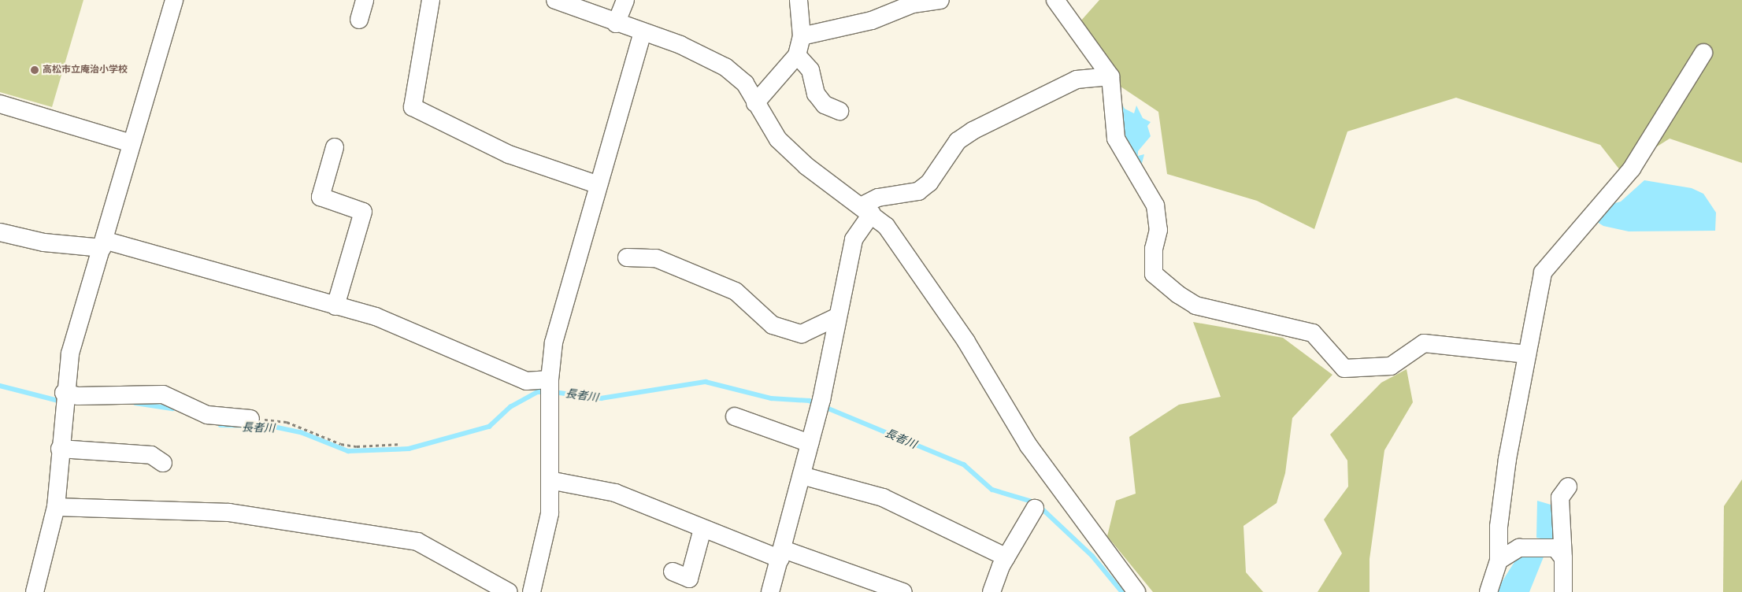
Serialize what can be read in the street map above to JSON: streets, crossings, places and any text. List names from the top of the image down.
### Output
{
  "water": ["長者川"],
  "places": ["高松市立庵治小学校"]
}
